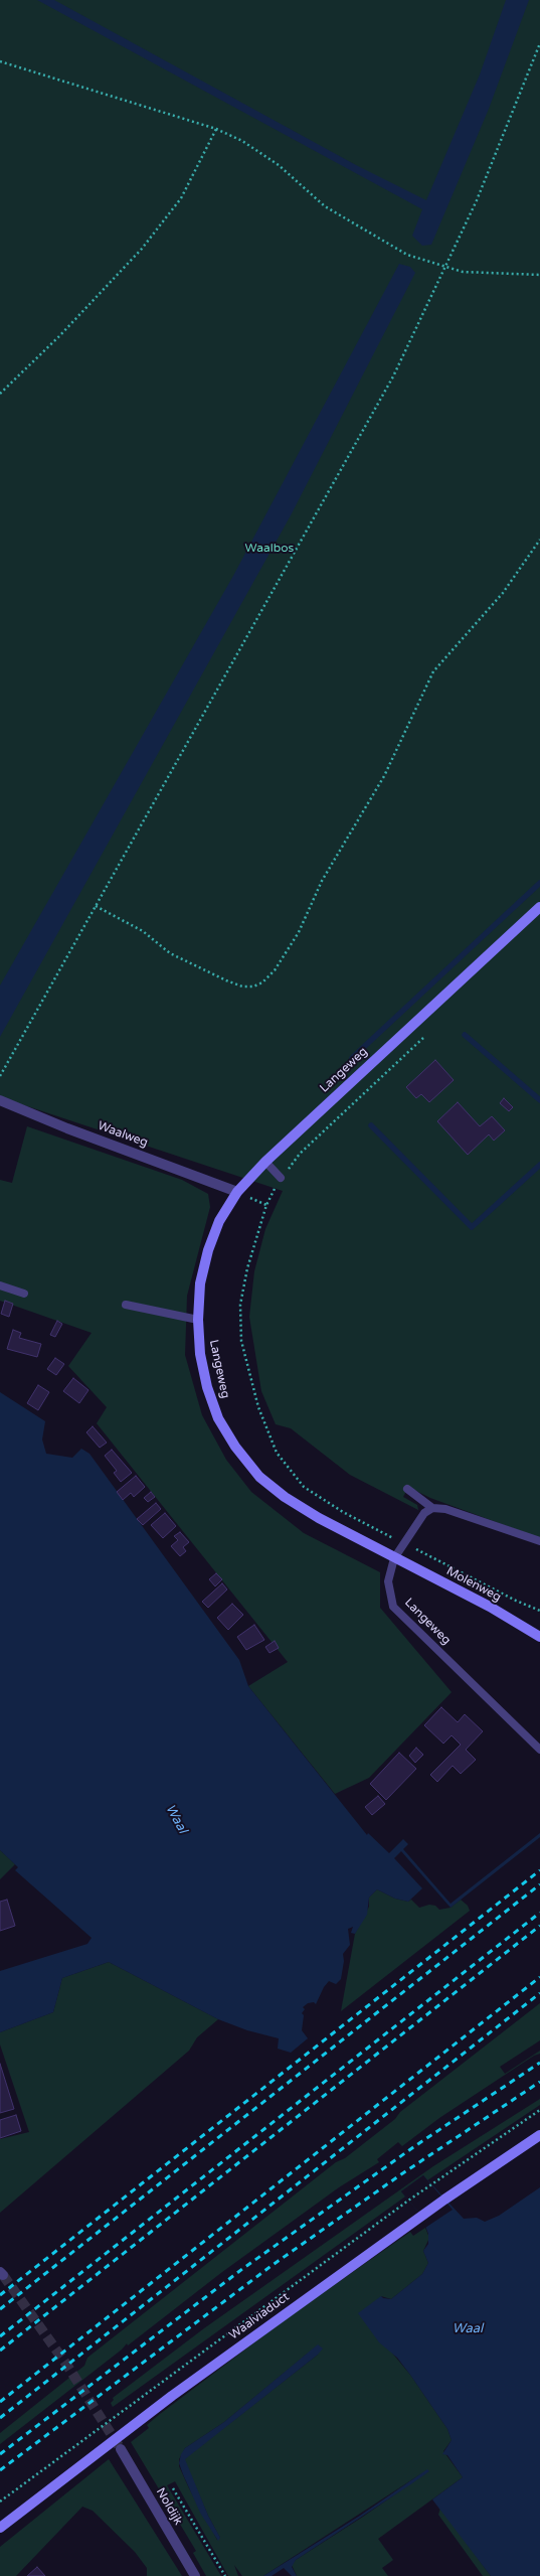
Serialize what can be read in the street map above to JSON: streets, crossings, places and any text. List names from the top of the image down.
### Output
{
  "streets": {
    "main road": ["Langeweg", "Molenweg", "Waalviaduct"],
    "street": ["Waalweg", "Noldijk"]
  },
  "crossings": [
    ["Langeweg", "Waalweg"],
    ["Langeweg", "Molenweg"]
  ],
  "water": ["Waal"],
  "parks": ["Waalbos"]
}
